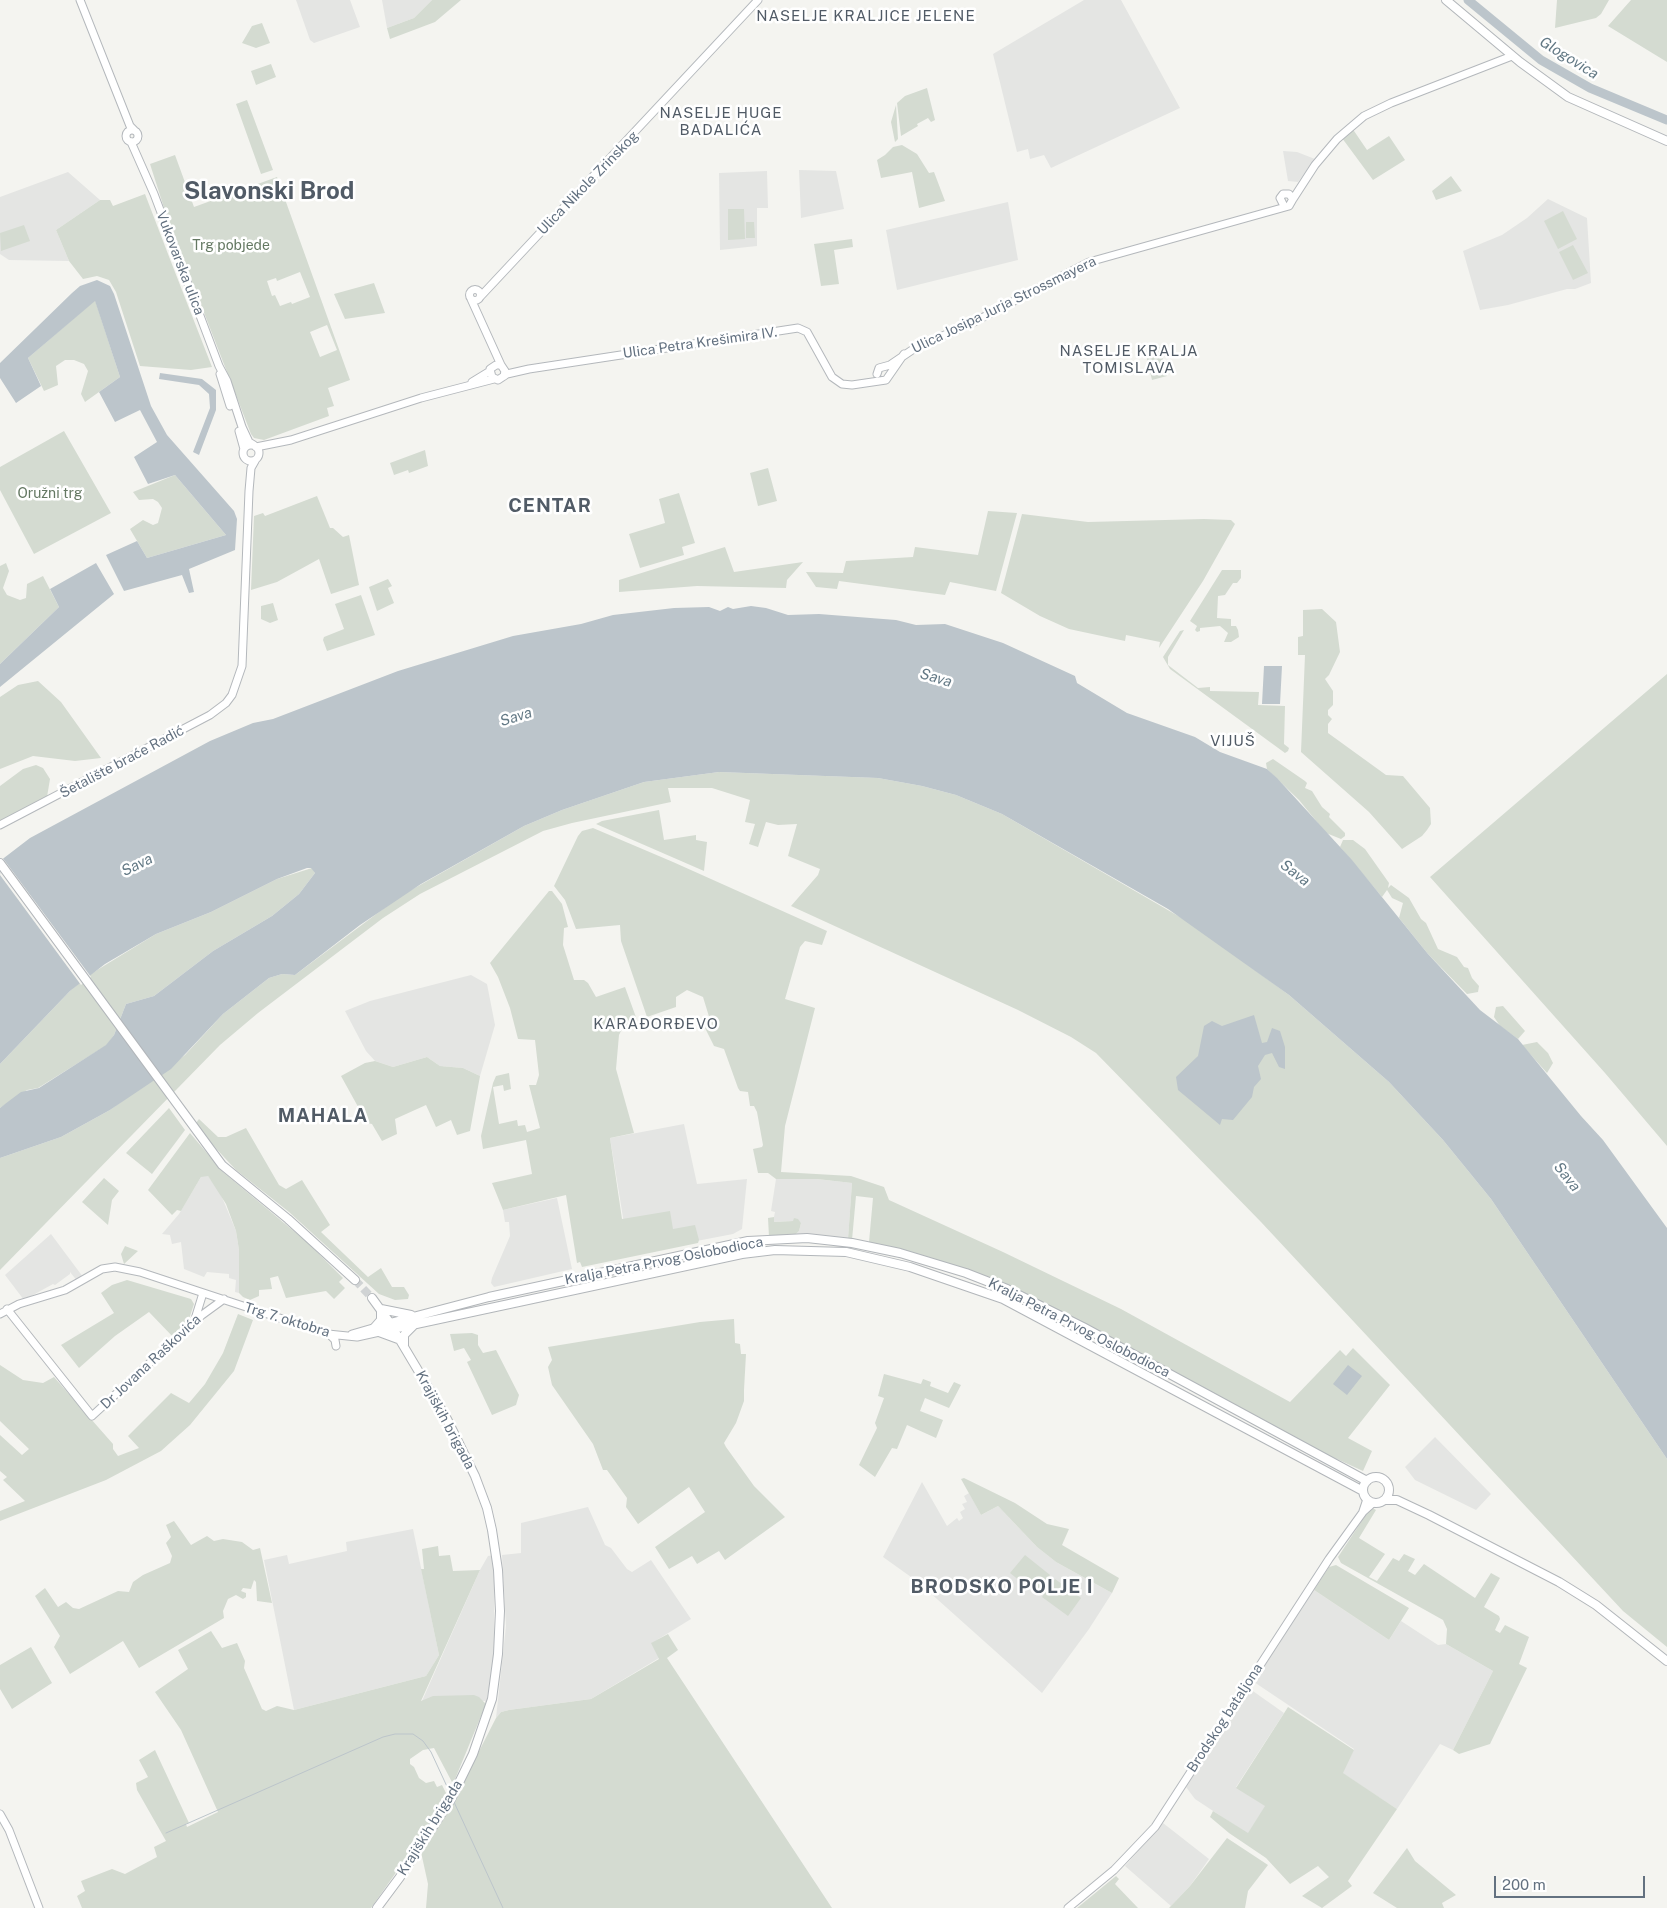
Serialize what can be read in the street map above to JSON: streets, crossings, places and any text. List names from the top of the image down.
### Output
{
  "streets": {
    "main road": [
      "Ulica Nikole Zrinskog",
      "Vukovarska ulica",
      "Ulica Josipa Jurja Strossmayera",
      "Ulica Petra Krešimira IV.",
      "Šetalište braće Radić",
      "Kralja Petra Prvog Oslobodioca",
      "Trg 7. oktobra",
      "Dr Jovana Raškovića",
      "Krajiških brigada",
      "Brodskog bataljona"
    ]
  },
  "crossings": [
    ["Ulica Josipa Jurja Strossmayera", "Ulica Petra Krešimira IV."],
    ["Kralja Petra Prvog Oslobodioca", "Trg 7. oktobra"],
    ["Kralja Petra Prvog Oslobodioca", "Krajiških brigada"],
    ["Kralja Petra Prvog Oslobodioca", "Brodskog bataljona"],
    ["Trg 7. oktobra", "Dr Jovana Raškovića"],
    ["Trg 7. oktobra", "Krajiških brigada"]
  ],
  "districts": [
    "NASELJE KRALJICE JELENE",
    "NASELJE HUGE BADALIĆA",
    "Slavonski Brod",
    "NASELJE KRALJA TOMISLAVA",
    "CENTAR",
    "VIJUŠ",
    "KARAĐORĐEVO",
    "MAHALA",
    "BRODSKO POLJE I"
  ],
  "water": ["Glogovica", "Sava"],
  "parks": ["Trg pobjede", "Oružni trg"],
  "scale_bar": "200 m"
}
